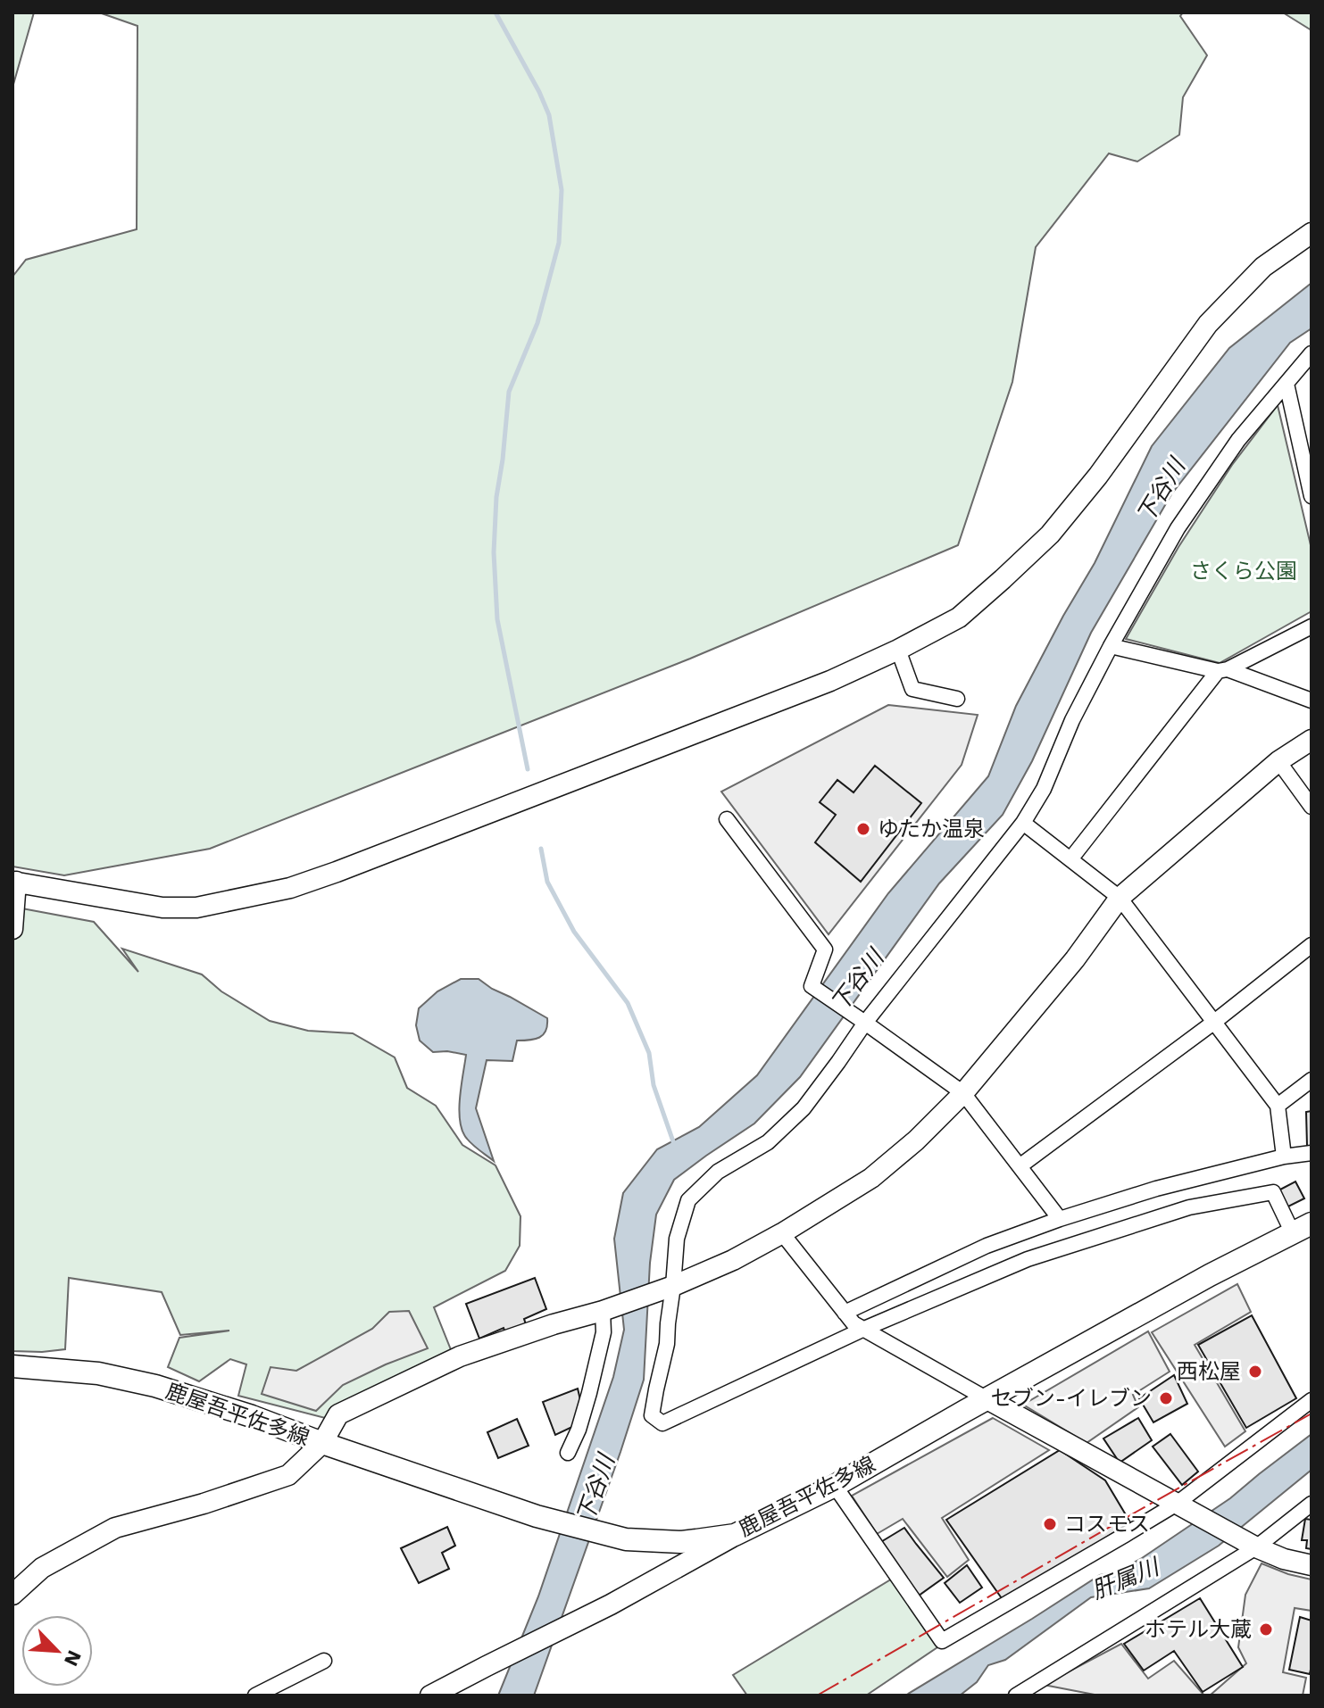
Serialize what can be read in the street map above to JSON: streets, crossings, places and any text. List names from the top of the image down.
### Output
{
  "streets": {
    "main road": ["鹿屋吾平佐多線"]
  },
  "water": ["下谷川", "肝属川"],
  "parks": ["さくら公園"],
  "places": [
    "ゆたか温泉",
    "西松屋",
    "セブン-イレブン",
    "コスモス",
    "ホテル大蔵"
  ],
  "north": "bottom right"
}
